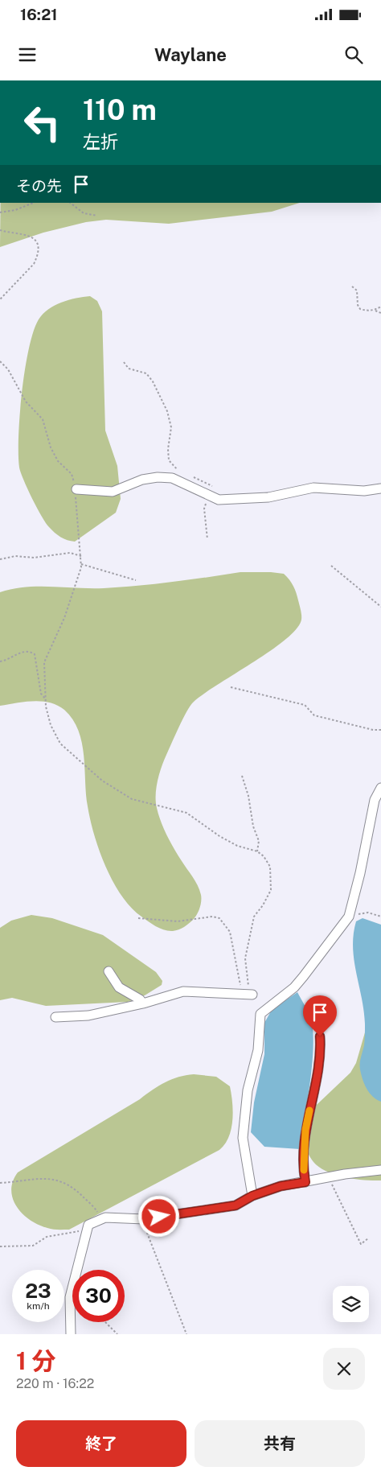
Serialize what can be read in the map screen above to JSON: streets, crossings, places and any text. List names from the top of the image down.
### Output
{
  "page": {
    "status": "16:21",
    "header": "Waylane",
    "turn": ["110 m", "左折"],
    "then": "その先",
    "speed": "23 km/h",
    "limit": "30",
    "heading": ["1 分", "220 m · 16:22"],
    "buttons": ["終了", "共有"]
  }
}
